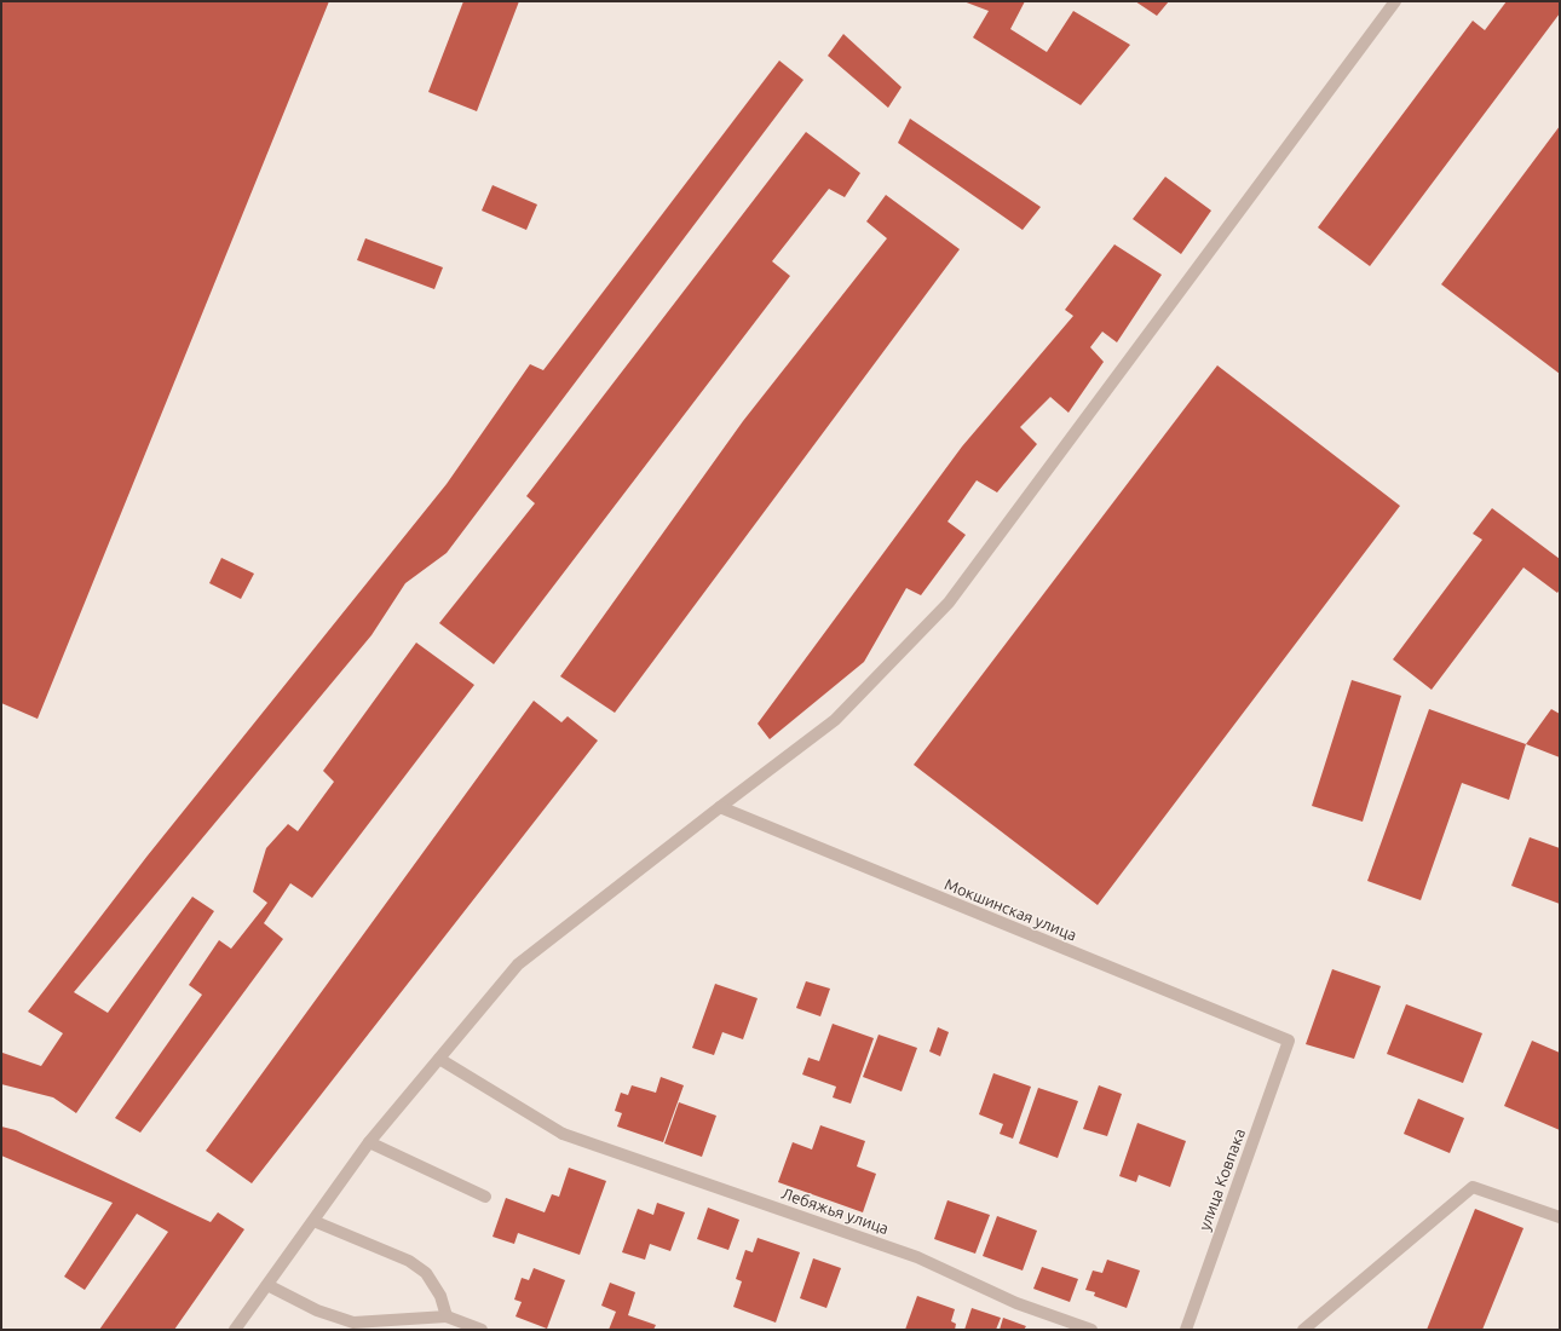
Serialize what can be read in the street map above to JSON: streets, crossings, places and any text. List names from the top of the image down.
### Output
{
  "streets": {
    "street": ["Мокшинская улица", "улица Ковпака", "Лебяжья улица"]
  },
  "crossings": [
    ["Мокшинская улица", "улица Ковпака"]
  ]
}
